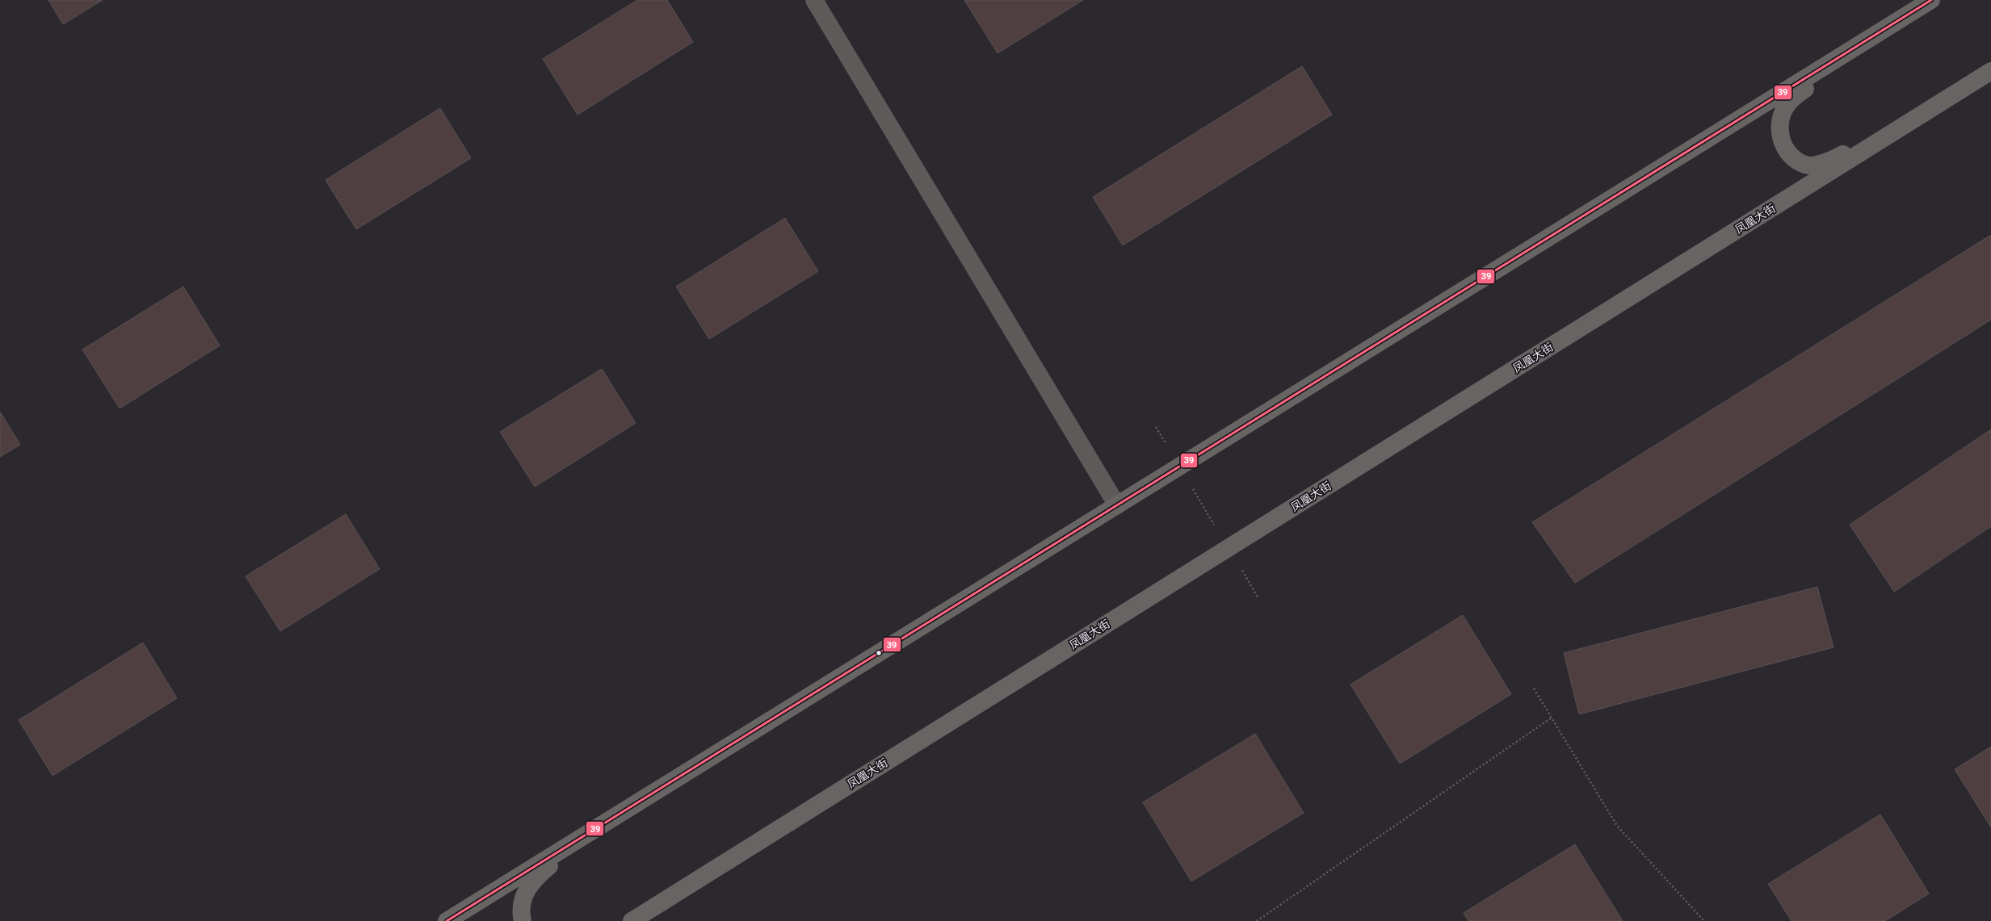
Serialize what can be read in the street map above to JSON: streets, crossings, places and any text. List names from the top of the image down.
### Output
{
  "streets": {
    "main road": ["凤凰大街"]
  },
  "lines": ["transit line 39"]
}
